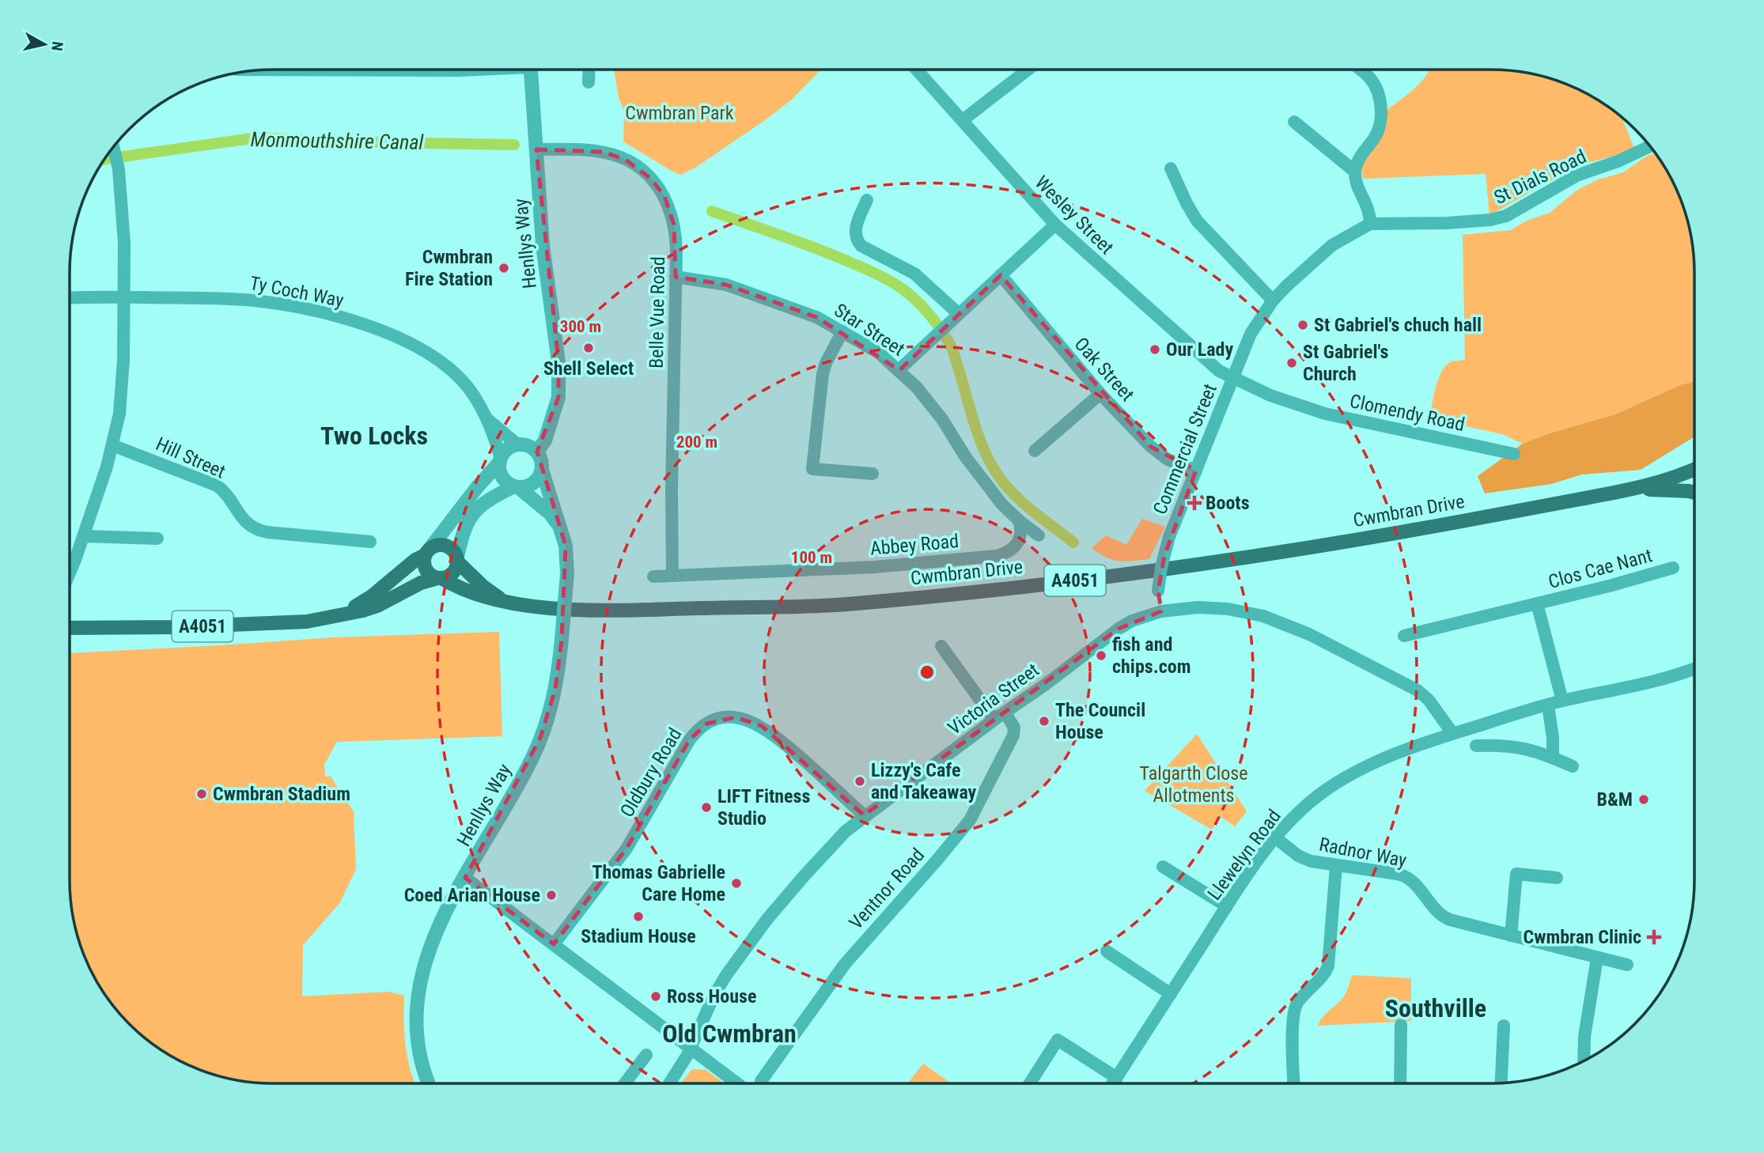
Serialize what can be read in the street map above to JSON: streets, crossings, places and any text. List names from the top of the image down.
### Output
{
  "streets": {
    "main road": ["Cwmbran Drive", "A4051"],
    "street": [
      "St Dials Road",
      "Wesley Street",
      "Henllys Way",
      "Ty Coch Way",
      "Belle Vue Road",
      "Star Street",
      "Oak Street",
      "Clomendy Road",
      "Commercial Street",
      "Hill Street",
      "Abbey Road",
      "Clos Cae Nant",
      "Victoria Street",
      "Oldbury Road",
      "Radnor Way",
      "Llewelyn Road",
      "Ventnor Road"
    ]
  },
  "crossings": [
    ["St Dials Road", "Commercial Street"],
    ["Wesley Street", "Clomendy Road"],
    ["Wesley Street", "Commercial Street"],
    ["Henllys Way", "Ty Coch Way"],
    ["Henllys Way", "Belle Vue Road"],
    ["Belle Vue Road", "Star Street"],
    ["Belle Vue Road", "Abbey Road"],
    ["Star Street", "Abbey Road"],
    ["Oak Street", "Commercial Street"],
    ["Clomendy Road", "Commercial Street"],
    ["Commercial Street", "Victoria Street"],
    ["Cwmbran Drive", "A4051"],
    ["Clos Cae Nant", "Llewelyn Road"],
    ["Victoria Street", "Oldbury Road"],
    ["Victoria Street", "Llewelyn Road"],
    ["Victoria Street", "Ventnor Road"],
    ["Radnor Way", "Llewelyn Road"]
  ],
  "districts": ["Two Locks", "Southville", "Old Cwmbran"],
  "water": ["Monmouthshire Canal"],
  "parks": ["Cwmbran Park", "Talgarth Close Allotments"],
  "places": {
    "other": [
      "Cwmbran Fire Station",
      "St Gabriel's chuch hall",
      "Shell Select",
      "Our Lady",
      "St Gabriel's Church",
      "fish and chips.com",
      "The Council House",
      "Lizzy's Cafe and Takeaway",
      "Cwmbran Stadium",
      "B&M",
      "LIFT Fitness Studio",
      "Thomas Gabrielle Care Home",
      "Coed Arian House",
      "Stadium House",
      "Ross House"
    ],
    "health": ["Boots", "Cwmbran Clinic"]
  },
  "north": "right",
  "rings": ["300 m", "200 m", "100 m"]
}
